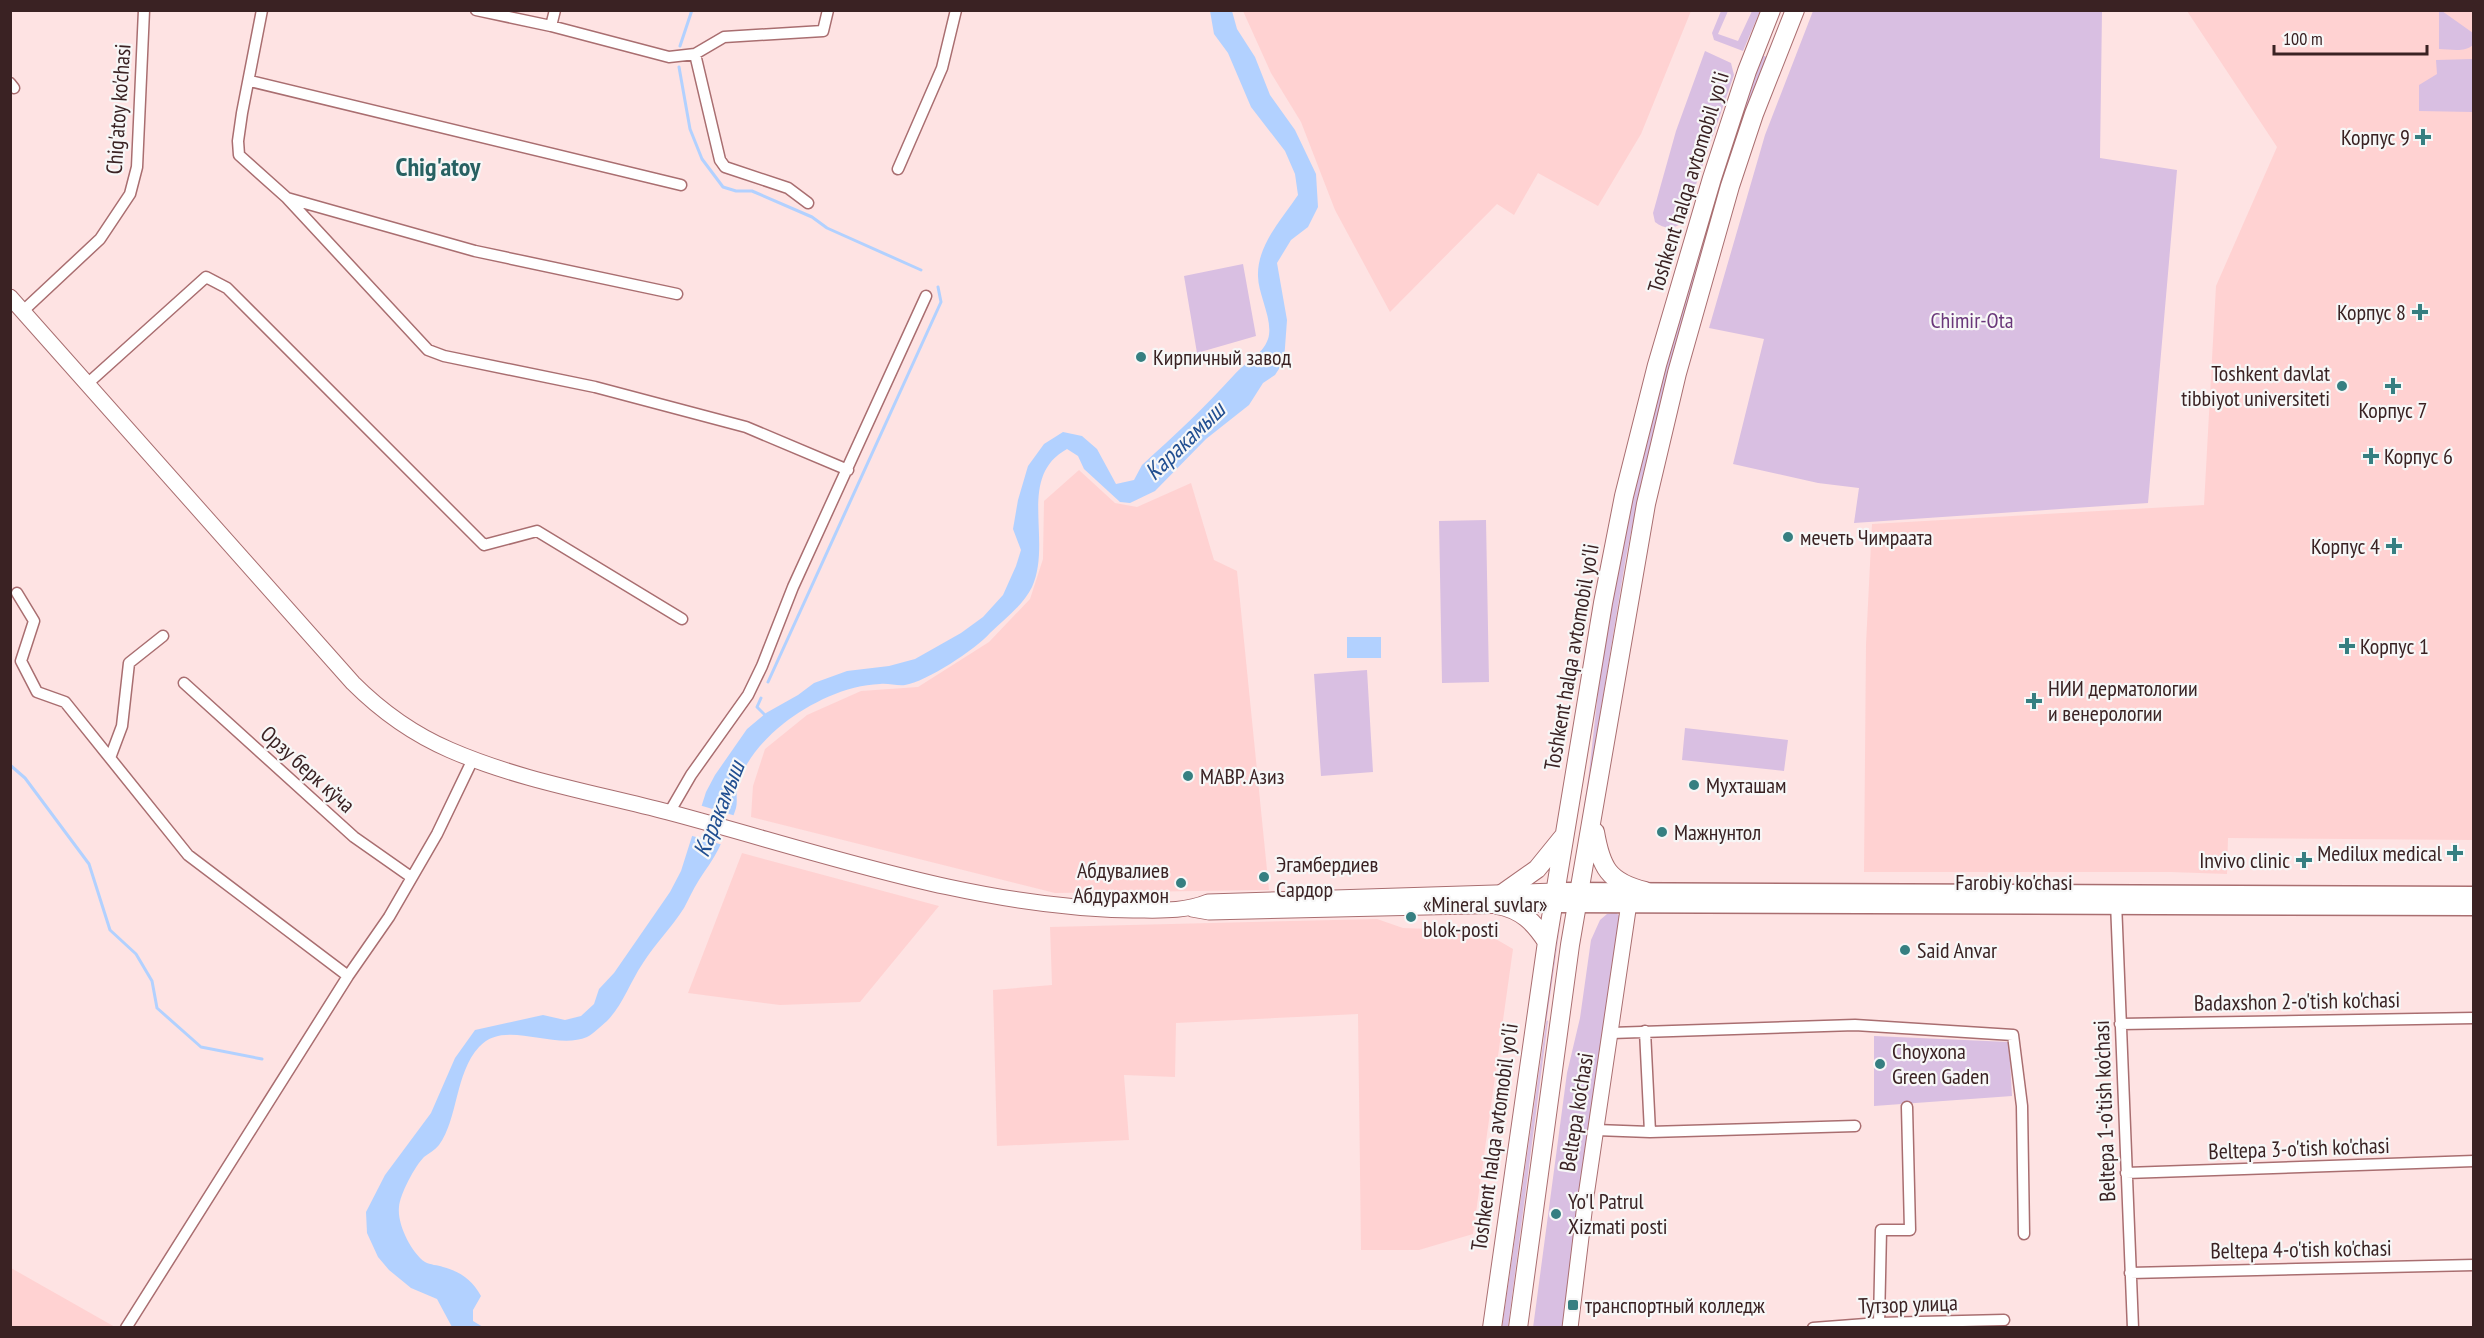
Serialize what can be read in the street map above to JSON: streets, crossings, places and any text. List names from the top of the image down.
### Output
{
  "streets": {
    "highway": ["Toshkent halqa avtomobil yo'li"],
    "main road": ["Farobiy ko'chasi", "Beltepa ko'chasi"],
    "street": [
      "Chig'atoy ko'chasi",
      "Орзу берк кўча",
      "Badaxshon 2-o'tish ko'chasi",
      "Beltepa 1-o'tish ko'chasi",
      "Beltepa 3-o'tish ko'chasi",
      "Beltepa 4-o'tish ko'chasi",
      "Тутзор улица"
    ]
  },
  "crossings": [
    ["Toshkent halqa avtomobil yo'li", "Farobiy ko'chasi"],
    ["Farobiy ko'chasi", "Beltepa 1-o'tish ko'chasi"],
    ["Farobiy ko'chasi", "Beltepa ko'chasi"],
    ["Badaxshon 2-o'tish ko'chasi", "Beltepa 1-o'tish ko'chasi"],
    ["Beltepa 1-o'tish ko'chasi", "Beltepa 3-o'tish ko'chasi"],
    ["Beltepa 1-o'tish ko'chasi", "Beltepa 4-o'tish ko'chasi"]
  ],
  "districts": ["Chig'atoy"],
  "water": ["Каракамыш"],
  "parks": ["Chimir-Ota"],
  "places": {
    "health": [
      "Корпус 9",
      "Корпус 8",
      "Корпус 7",
      "Корпус 6",
      "Корпус 4",
      "Корпус 1",
      "НИИ дерматологии и венерологии",
      "Medilux medical",
      "Invivo clinic"
    ],
    "other": [
      "Кирпичный завод",
      "Toshkent davlat tibbiyot universiteti",
      "мечеть Чимраата",
      "МАВР. Азиз",
      "Мухташам",
      "Мажнунтол",
      "Эгамбердиев Сардор",
      "Абдувалиев Абдурахмон",
      "«Mineral suvlar» blok-posti",
      "Said Anvar",
      "Choyxona Green Gaden",
      "Yo'l Patrul Xizmati posti"
    ],
    "transit": ["транспортный колледж"]
  },
  "scale_bar": "100 m"
}
